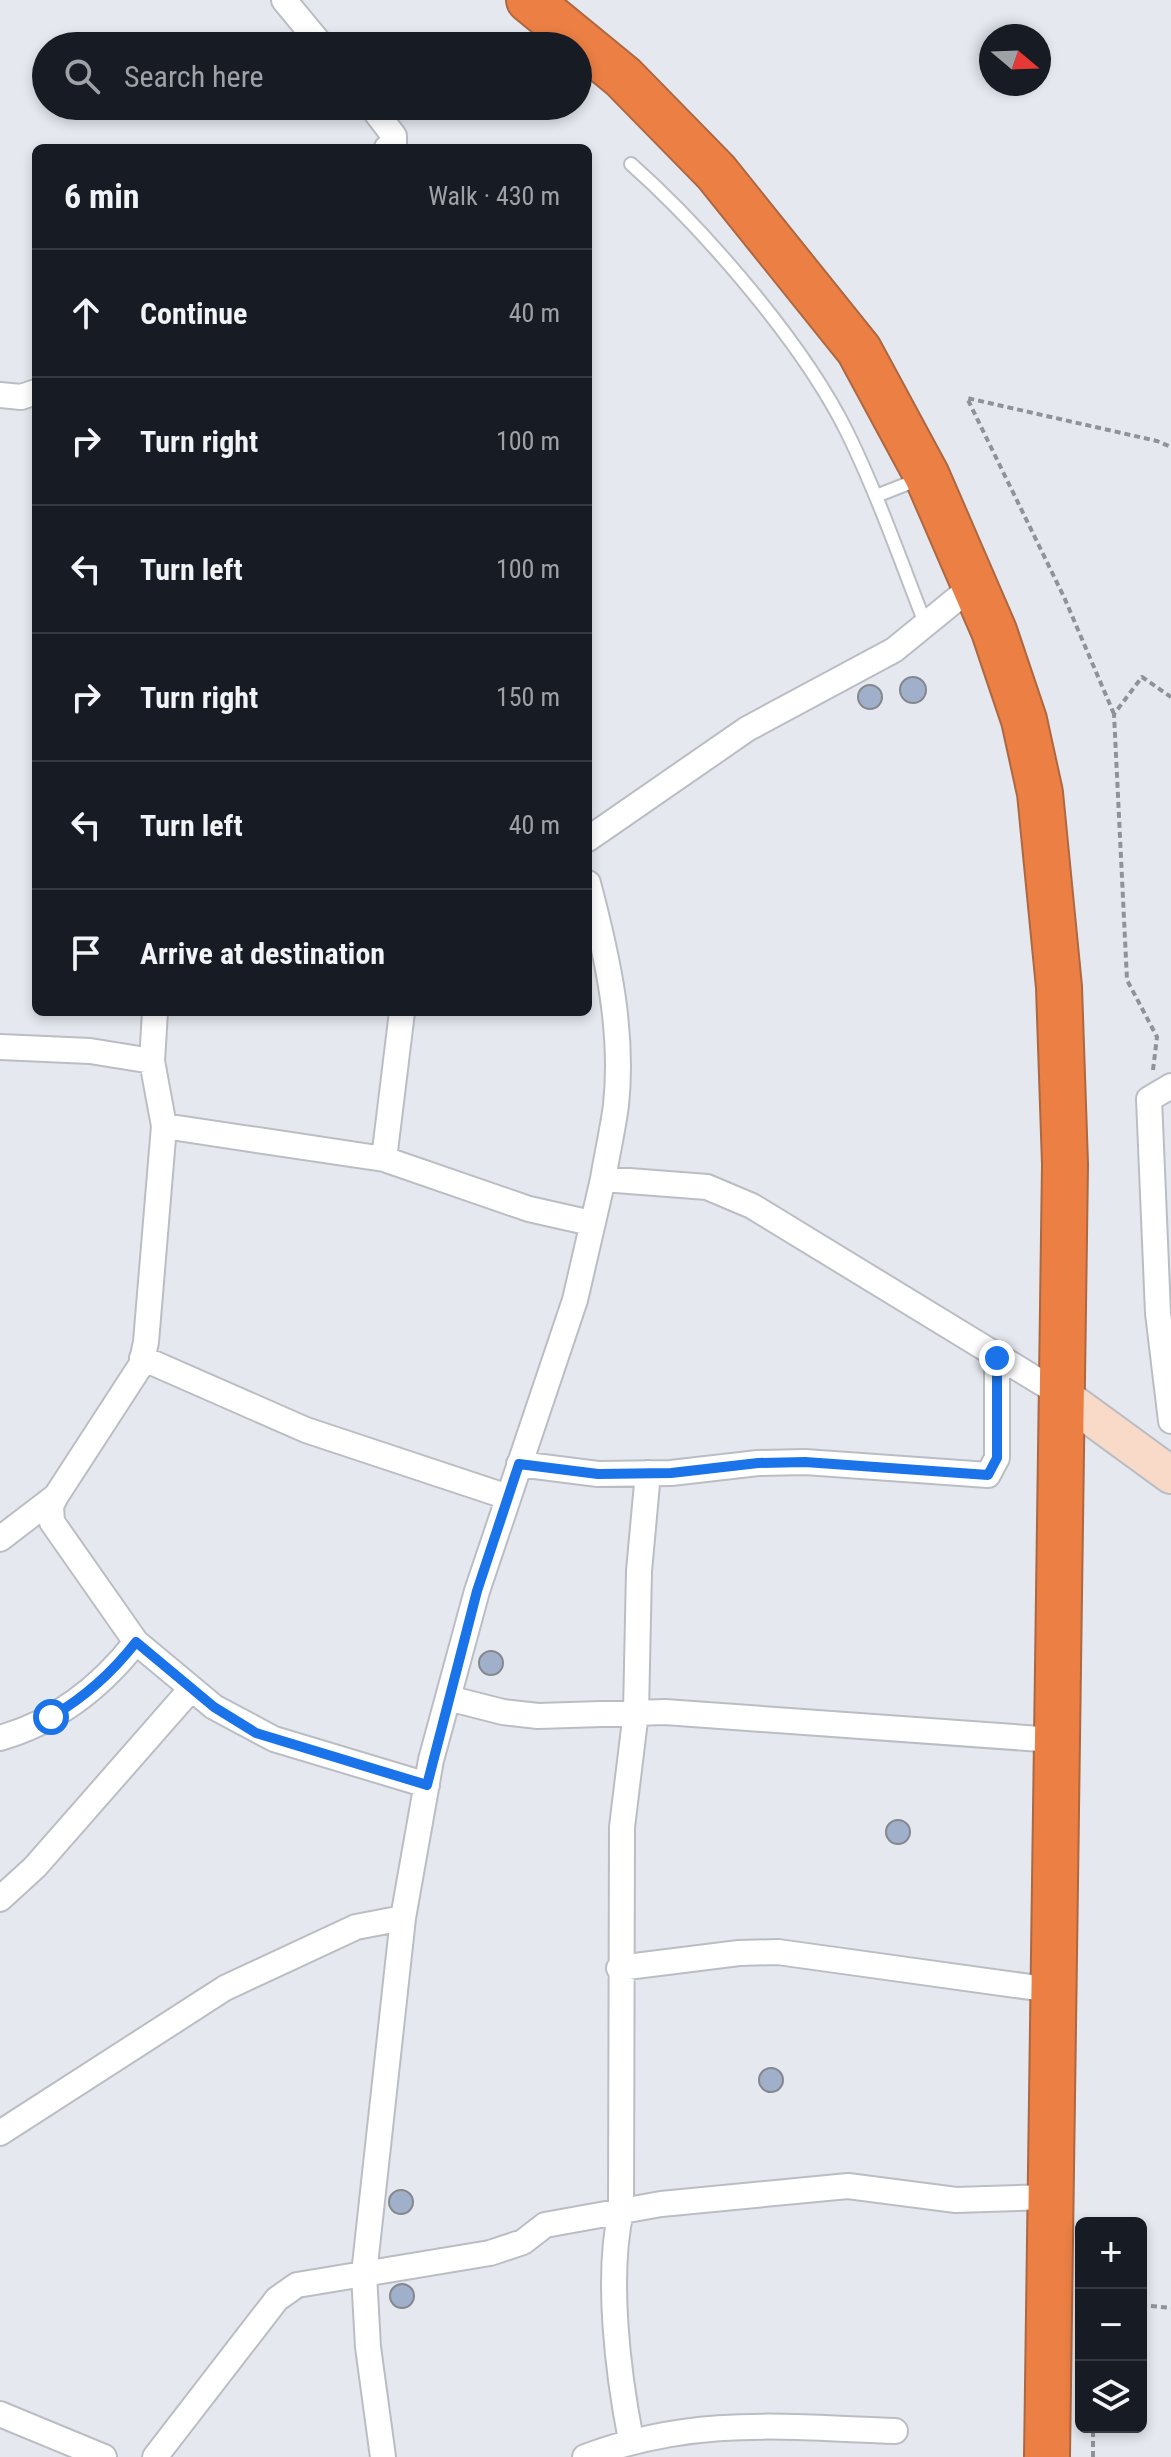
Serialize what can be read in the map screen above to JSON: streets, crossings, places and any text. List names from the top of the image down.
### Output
{
  "north": "right",
  "page": {
    "search": "Search here",
    "heading": ["6 min", "Walk · 430 m"],
    "list": [
      ["Continue", "40 m"],
      ["Turn right", "100 m"],
      ["Turn left", "100 m"],
      ["Turn right", "150 m"],
      ["Turn left", "40 m"],
      "Arrive at destination"
    ],
    "map_buttons": ["+", "−"]
  }
}
